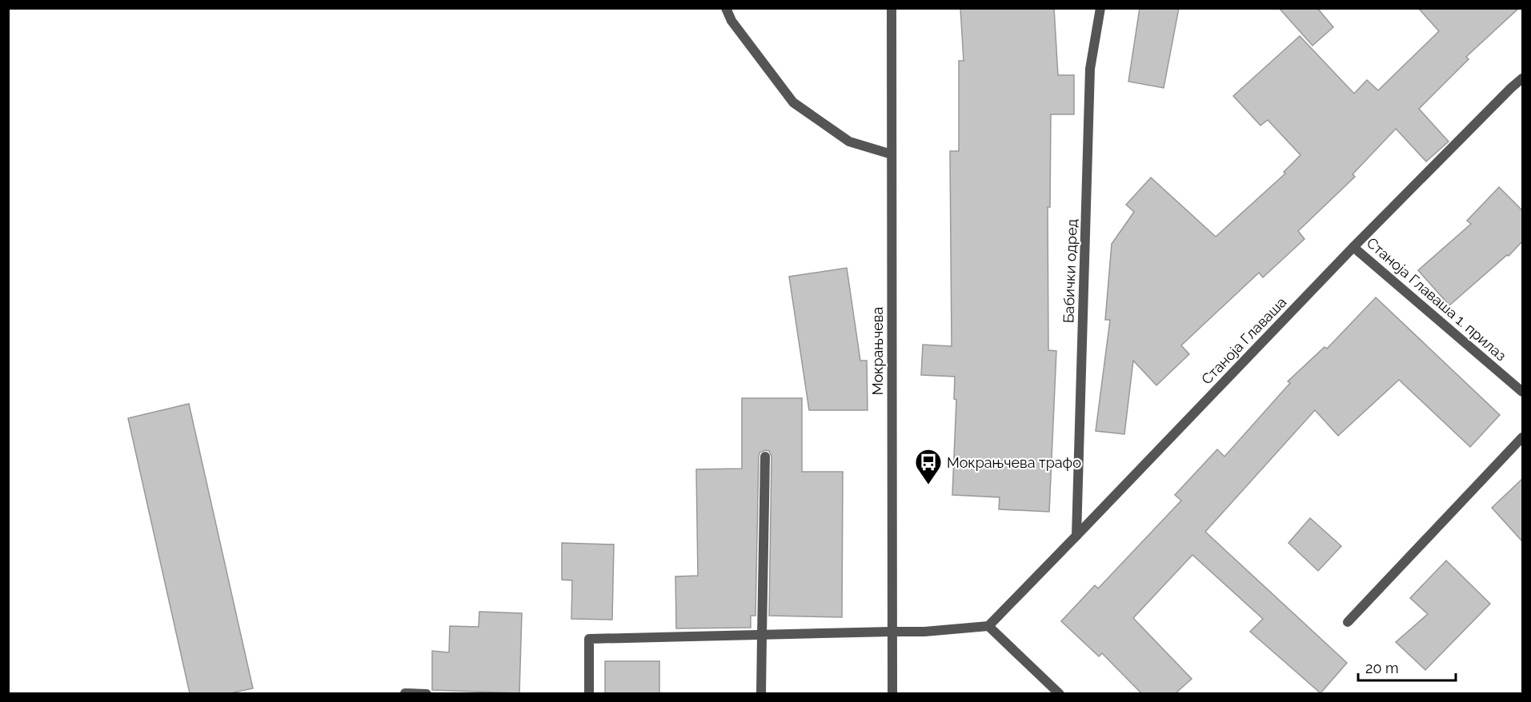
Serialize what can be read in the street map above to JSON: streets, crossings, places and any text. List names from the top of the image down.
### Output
{
  "streets": {
    "street": [
      "Бабички одред",
      "Станоја Главаша 1. прилаз",
      "Станоја Главаша",
      "Мокрањчева"
    ]
  },
  "crossings": [
    ["Бабички одред", "Станоја Главаша"],
    ["Станоја Главаша 1. прилаз", "Станоја Главаша"]
  ],
  "places": {
    "bus stop": ["Мокрањчева трафо"]
  },
  "scale_bar": "20 m"
}
